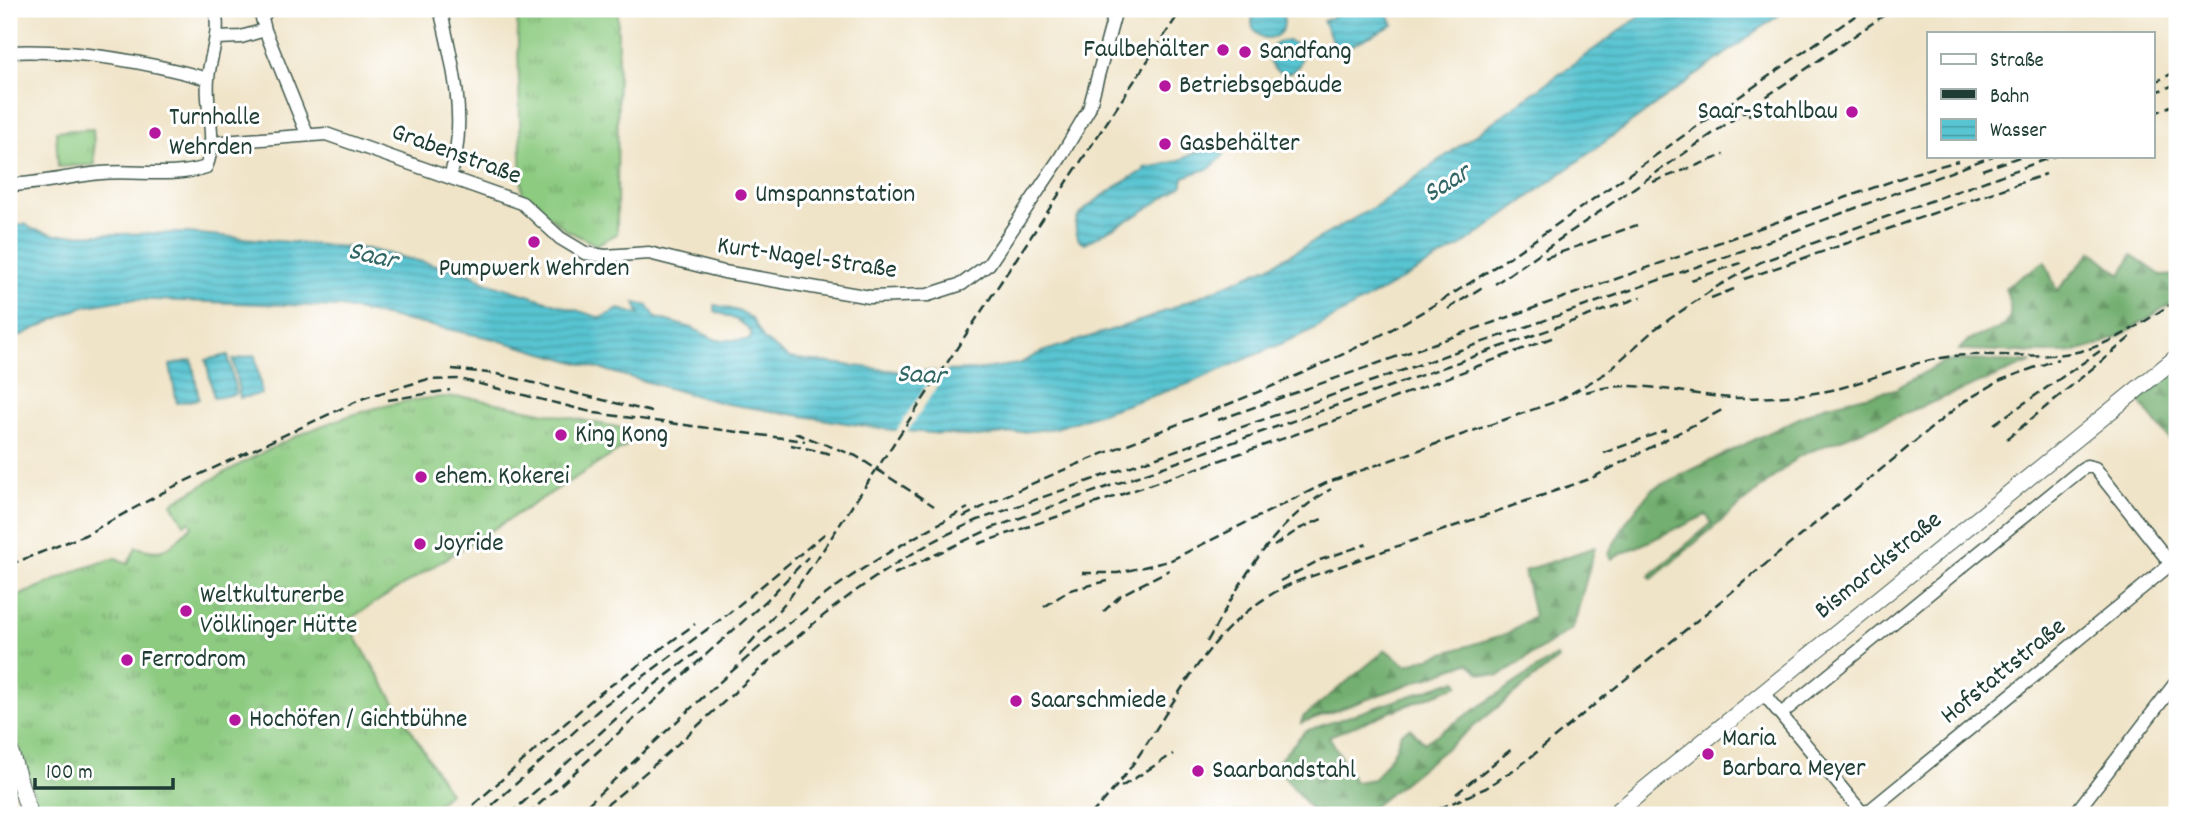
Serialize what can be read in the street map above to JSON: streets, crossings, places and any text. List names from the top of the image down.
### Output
{
  "streets": {
    "main road": ["Bismarckstraße"],
    "street": ["Grabenstraße", "Kurt-Nagel-Straße", "Hofstattstraße"]
  },
  "crossings": [
    ["Grabenstraße", "Kurt-Nagel-Straße"],
    ["Bismarckstraße", "Hofstattstraße"]
  ],
  "water": ["Saar"],
  "places": [
    "Faulbehälter",
    "Sandfang",
    "Betriebsgebäude",
    "Saar-Stahlbau",
    "Turnhalle Wehrden",
    "Gasbehälter",
    "Umspannstation",
    "Pumpwerk Wehrden",
    "King Kong",
    "ehem. Kokerei",
    "Joyride",
    "Weltkulturerbe Völklinger Hütte",
    "Ferrodrom",
    "Saarschmiede",
    "Hochöfen / Gichtbühne",
    "Maria Barbara Meyer",
    "Saarbandstahl"
  ],
  "legend": ["Straße", "Bahn", "Wasser"],
  "scale_bar": "100 m"
}
